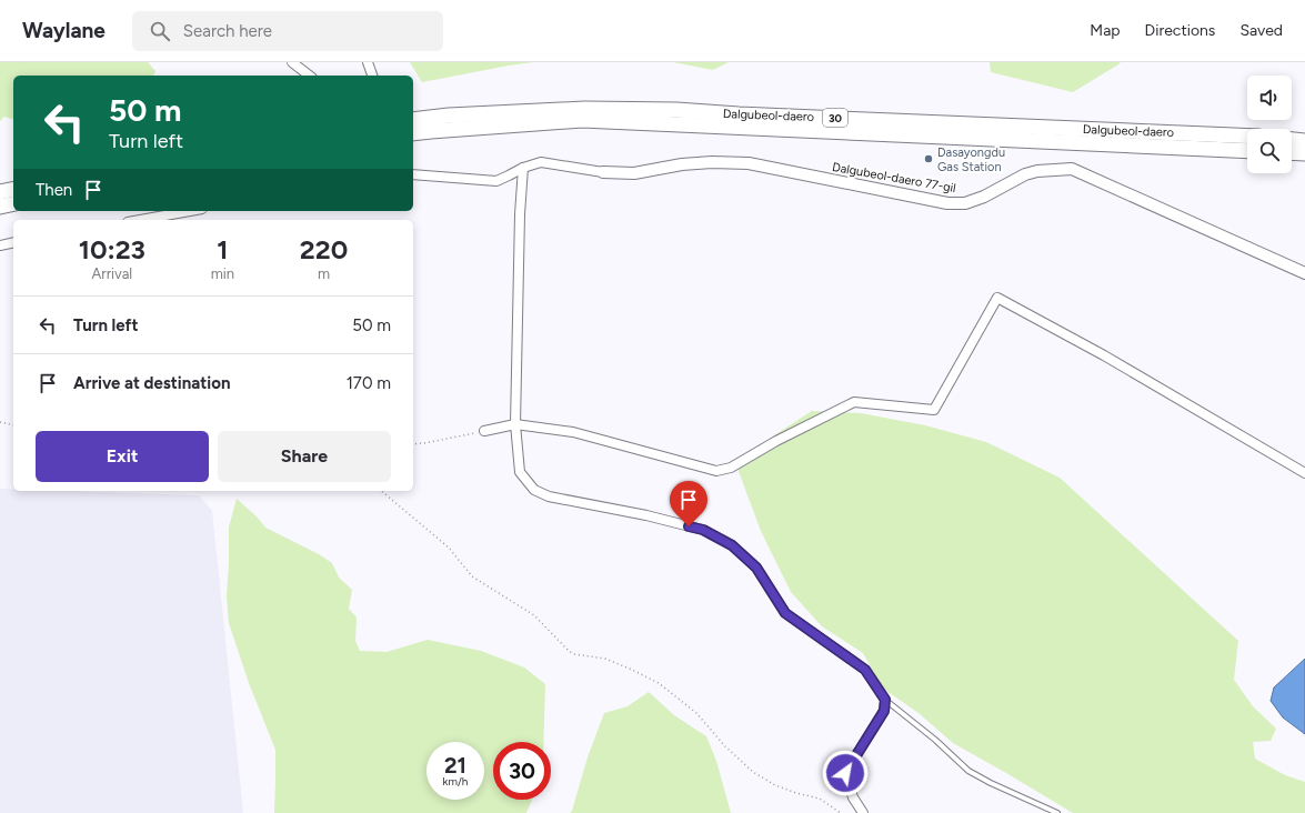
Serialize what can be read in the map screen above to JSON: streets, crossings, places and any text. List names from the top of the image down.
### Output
{
  "streets": {
    "highway": ["Dalgubeol-daero", "30"],
    "street": ["Dalgubeol-daero 77-gil"]
  },
  "places": ["Dasayongdu Gas Station"],
  "page": {
    "header": "Waylane",
    "search": "Search here",
    "nav": ["Map", "Directions", "Saved"],
    "turn": ["50 m", "Turn left"],
    "then": "Then",
    "eta": [
      "10:23",
      "Arrival",
      "1",
      "min",
      "220",
      "m"
    ],
    "list": [
      {
        "name": "Turn left",
        "value": "50 m"
      },
      {
        "name": "Arrive at destination",
        "value": "170 m"
      }
    ],
    "buttons": ["Exit", "Share"],
    "speed": "21 km/h",
    "limit": "30"
  }
}
